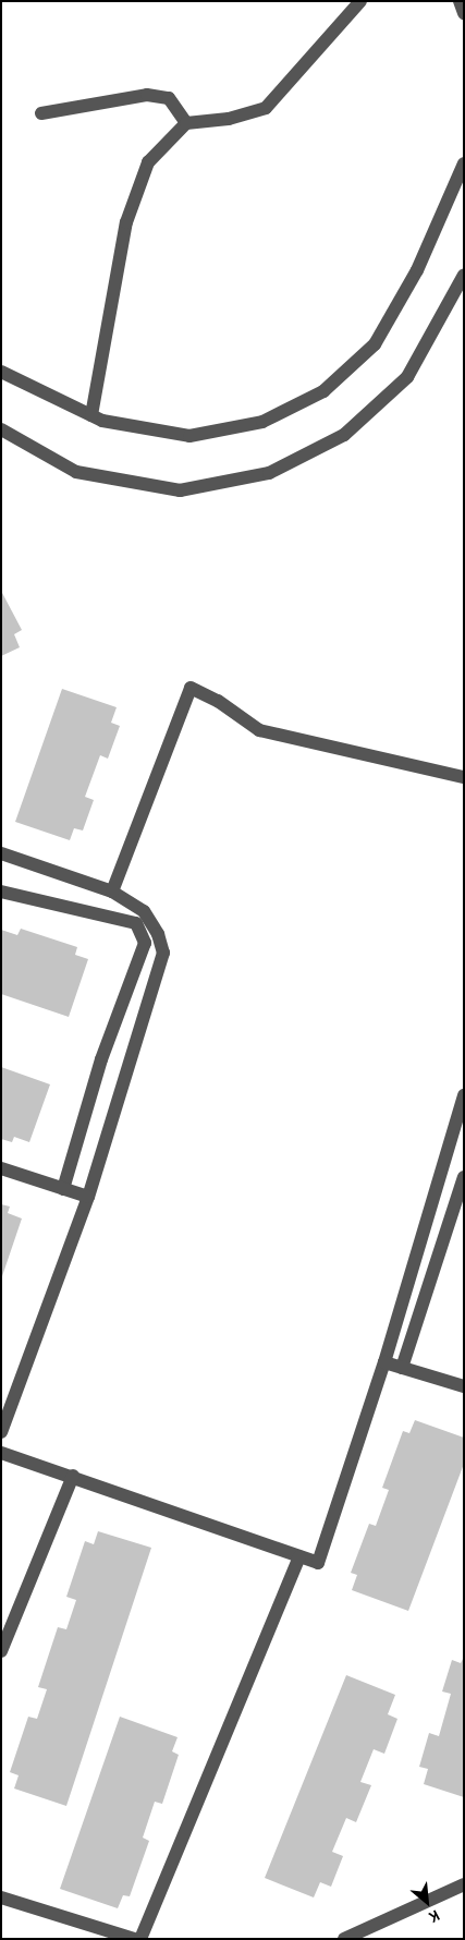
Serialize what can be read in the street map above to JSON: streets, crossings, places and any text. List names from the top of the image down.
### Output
{
  "north": "bottom right"
}
